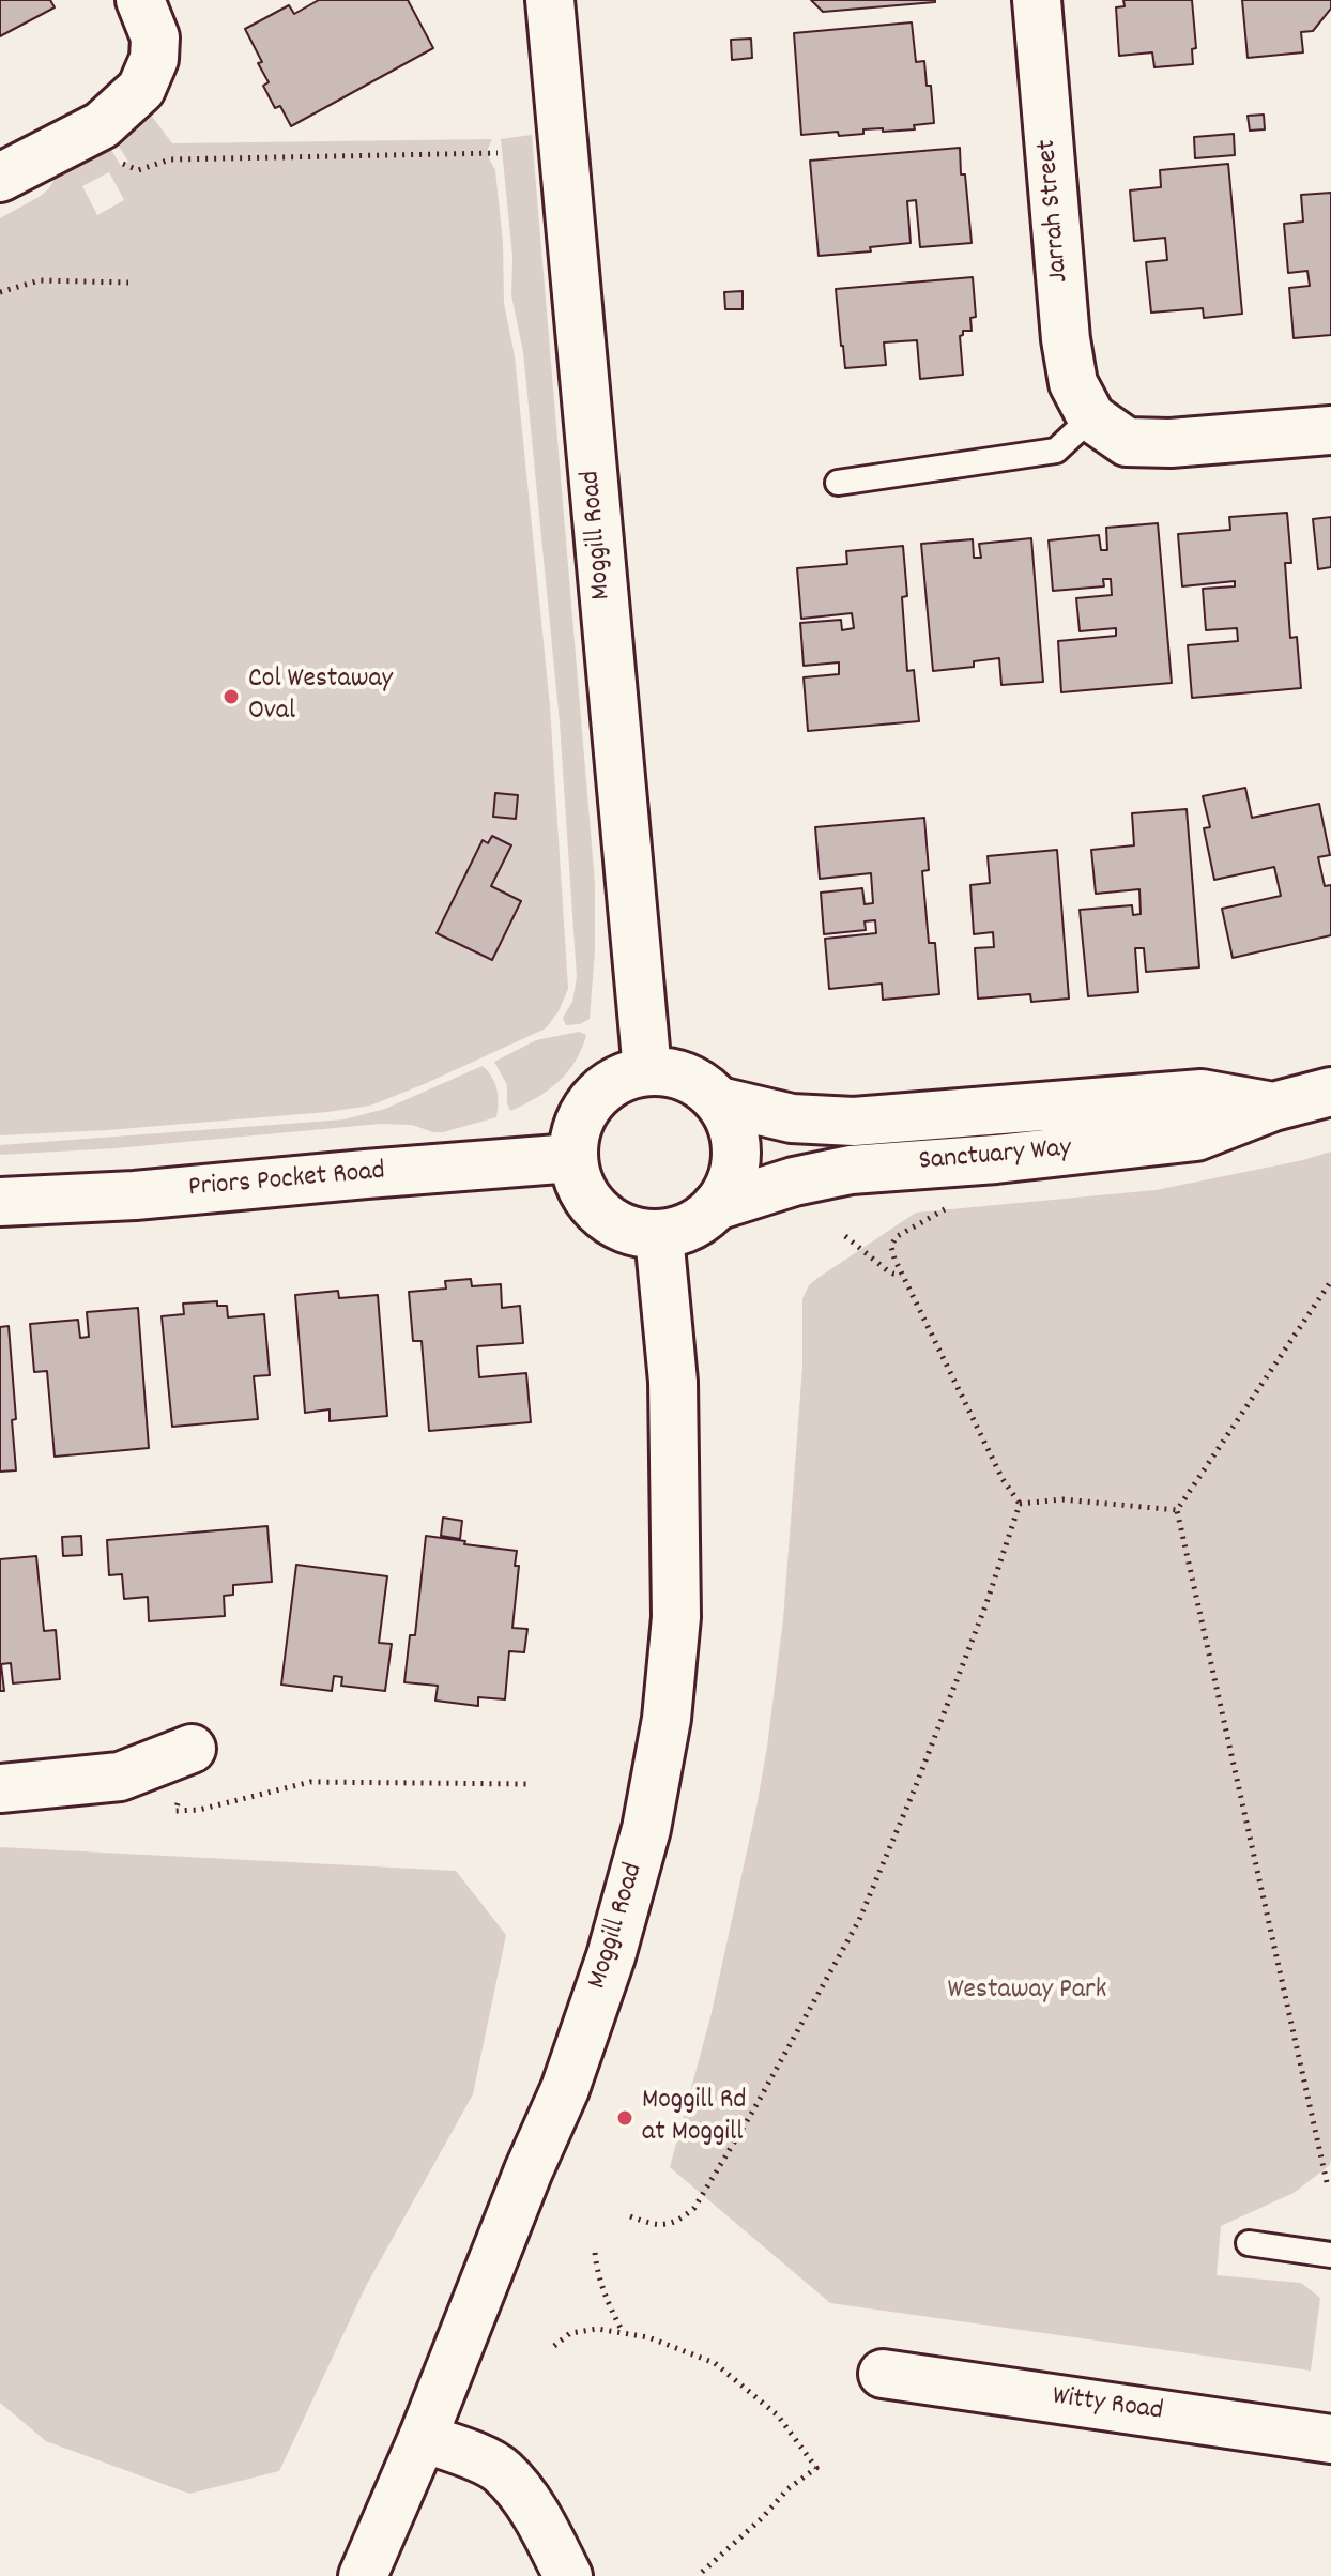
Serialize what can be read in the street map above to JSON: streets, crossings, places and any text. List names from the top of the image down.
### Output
{
  "streets": {
    "street": [
      "Jarrah Street",
      "Moggill Road",
      "Sanctuary Way",
      "Priors Pocket Road",
      "Witty Road"
    ]
  },
  "crossings": [
    ["Moggill Road", "Sanctuary Way"],
    ["Moggill Road", "Priors Pocket Road"],
    ["Sanctuary Way", "Priors Pocket Road"]
  ],
  "parks": ["Westaway Park"],
  "places": ["Col Westaway Oval", "Moggill Rd at Moggill"]
}
